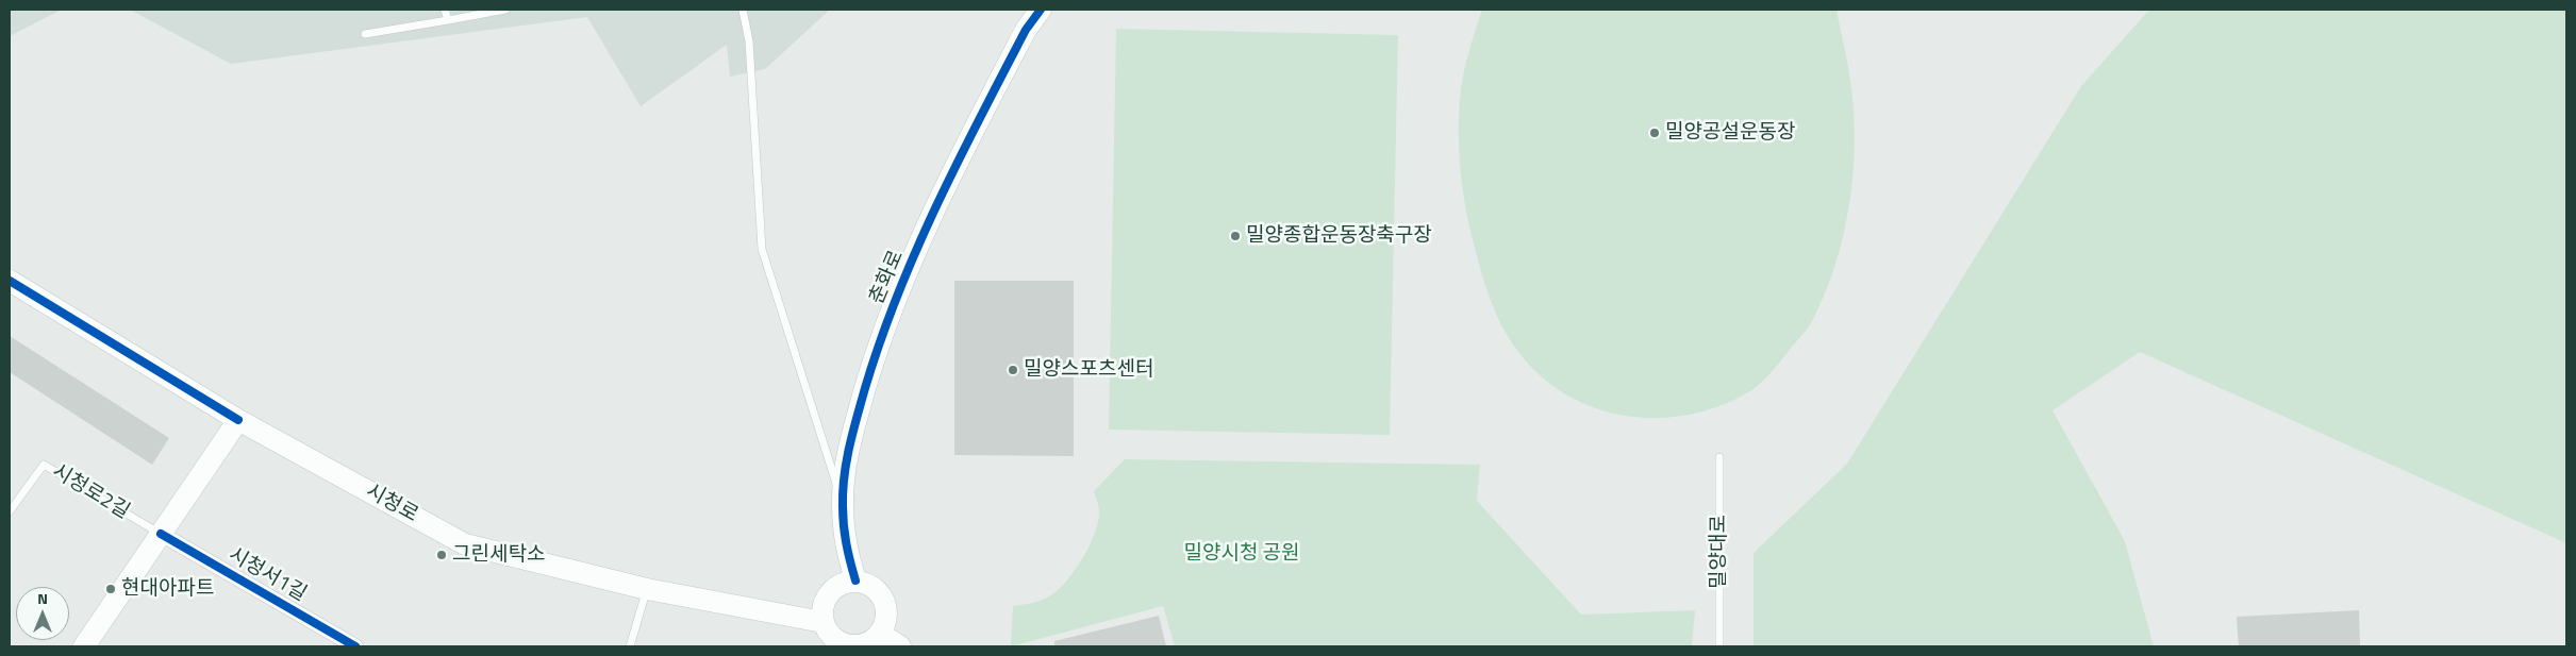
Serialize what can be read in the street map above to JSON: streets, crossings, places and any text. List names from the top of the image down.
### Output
{
  "streets": {
    "main road": ["춘화로", "시청로"],
    "street": ["시청서1길"],
    "lane": ["시청로2길", "밀양대로"]
  },
  "crossings": [
    ["춘화로", "시청로"],
    ["시청로2길", "시청서1길"]
  ],
  "parks": ["밀양시청 공원"],
  "places": [
    "밀양공설운동장",
    "밀양종합운동장축구장",
    "밀양스포츠센터",
    "그린세탁소",
    "현대아파트"
  ],
  "north": "top"
}
